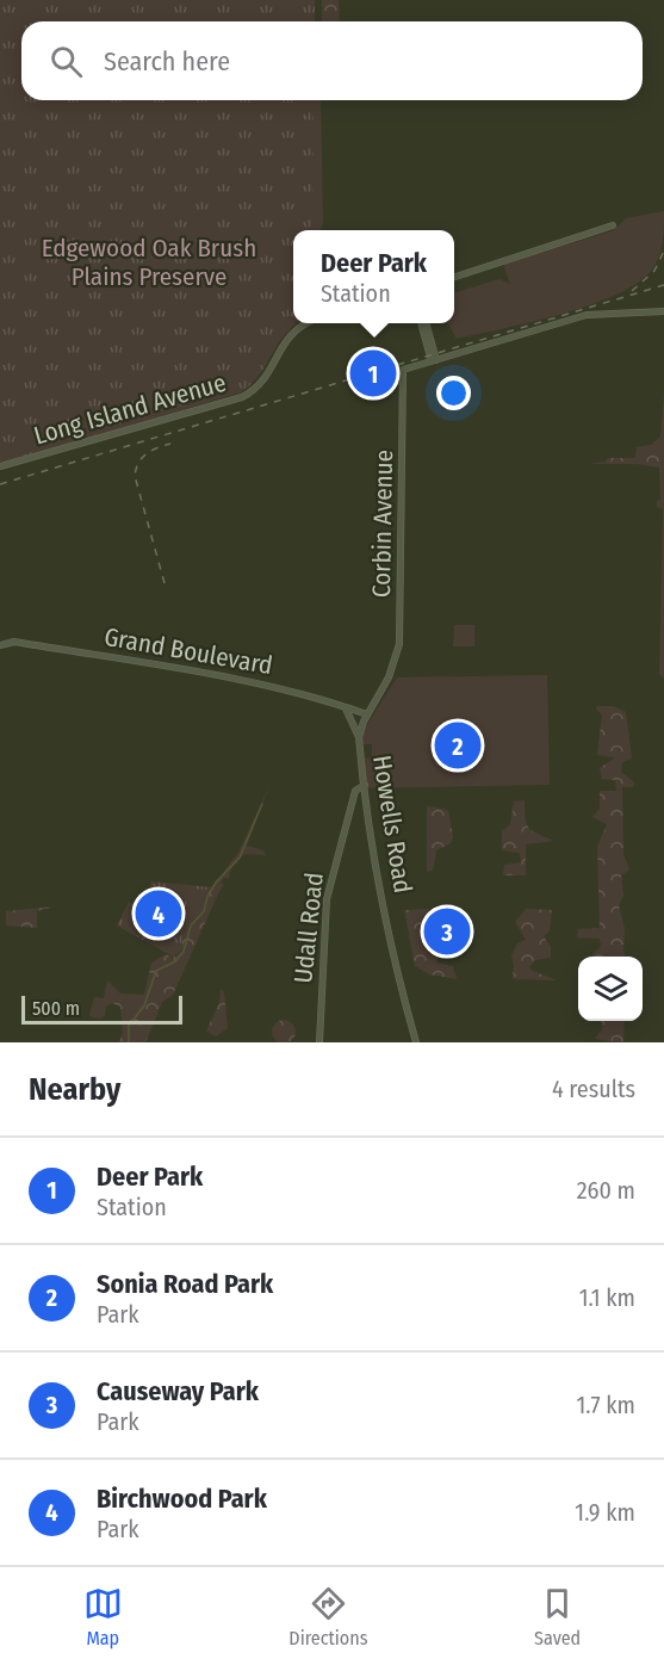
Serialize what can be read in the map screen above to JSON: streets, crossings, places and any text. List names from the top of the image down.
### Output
{
  "streets": {
    "street": [
      "Long Island Avenue",
      "Corbin Avenue",
      "Grand Boulevard",
      "Howells Road",
      "Udall Road"
    ]
  },
  "crossings": [
    ["Corbin Avenue", "Grand Boulevard"],
    ["Corbin Avenue", "Howells Road"],
    ["Howells Road", "Udall Road"]
  ],
  "parks": ["Edgewood Oak Brush Plains Preserve"],
  "scale_bar": "500 m",
  "page": {
    "search": "Search here",
    "popup": ["Deer Park", "Station"],
    "pins": [
      "1",
      "2",
      "4",
      "3"
    ],
    "scale": "500 m",
    "heading": ["Nearby", "4 results"],
    "list": [
      {
        "mark": "1",
        "name": "Deer Park",
        "note": "Station",
        "value": "260 m"
      },
      {
        "mark": "2",
        "name": "Sonia Road Park",
        "note": "Park",
        "value": "1.1 km"
      },
      {
        "mark": "3",
        "name": "Causeway Park",
        "note": "Park",
        "value": "1.7 km"
      },
      {
        "mark": "4",
        "name": "Birchwood Park",
        "note": "Park",
        "value": "1.9 km"
      }
    ],
    "nav": ["Map", "Directions", "Saved"]
  }
}
